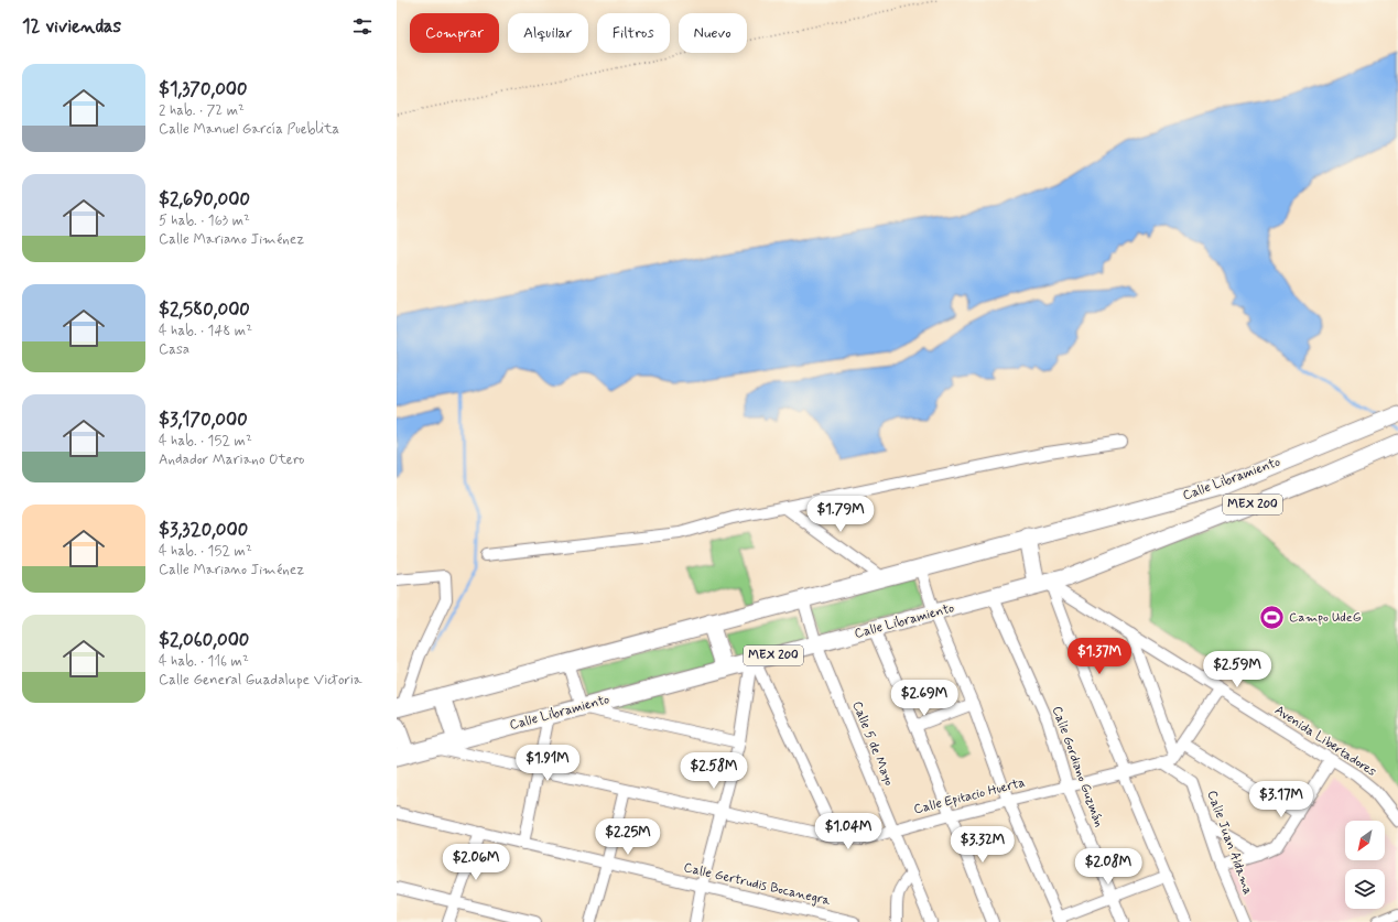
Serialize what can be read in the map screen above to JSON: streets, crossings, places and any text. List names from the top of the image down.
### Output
{
  "streets": {
    "highway": ["Calle Libramiento", "MEX 200"],
    "street": [
      "Avenida Libertadores",
      "Calle 5 de Mayo",
      "Calle Gordiano Guzmán",
      "Calle Epitacio Huerta",
      "Calle Juan Aldama",
      "Calle Gertrudis Bocanegra"
    ]
  },
  "crossings": [
    ["Calle Libramiento", "Avenida Libertadores"],
    ["Calle Libramiento", "Calle 5 de Mayo"],
    ["Calle Libramiento", "Calle Gordiano Guzmán"],
    ["Calle Libramiento", "Calle Epitacio Huerta"],
    ["Avenida Libertadores", "Calle Epitacio Huerta"],
    ["Calle 5 de Mayo", "Calle Epitacio Huerta"],
    ["Calle Gordiano Guzmán", "Calle Epitacio Huerta"],
    ["Calle Epitacio Huerta", "Calle Juan Aldama"]
  ],
  "places": {
    "sports": ["Campo UdeG"]
  },
  "north": "bottom left",
  "page": {
    "heading": "12 viviendas",
    "chip": [
      "Comprar",
      "Alquilar",
      "Filtros",
      "Nuevo"
    ],
    "list": [
      {
        "name": "$1,370,000",
        "note": "2 hab. · 72 m² · Calle Manuel García Pueblita"
      },
      {
        "name": "$2,690,000",
        "note": "5 hab. · 163 m² · Calle Mariano Jiménez"
      },
      {
        "name": "$2,580,000",
        "note": "4 hab. · 148 m² · Casa"
      },
      {
        "name": "$3,170,000",
        "note": "4 hab. · 152 m² · Andador Mariano Otero"
      },
      {
        "name": "$3,320,000",
        "note": "4 hab. · 152 m² · Calle Mariano Jiménez"
      },
      {
        "name": "$2,060,000",
        "note": "4 hab. · 116 m² · Calle General Guadalupe Victoria"
      }
    ],
    "price": [
      "$1.79M",
      "$1.37M",
      "$2.59M",
      "$2.69M",
      "$1.91M",
      "$2.58M",
      "$3.17M",
      "$1.04M",
      "$2.25M",
      "$3.32M",
      "$2.06M",
      "$2.08M"
    ]
  }
}
